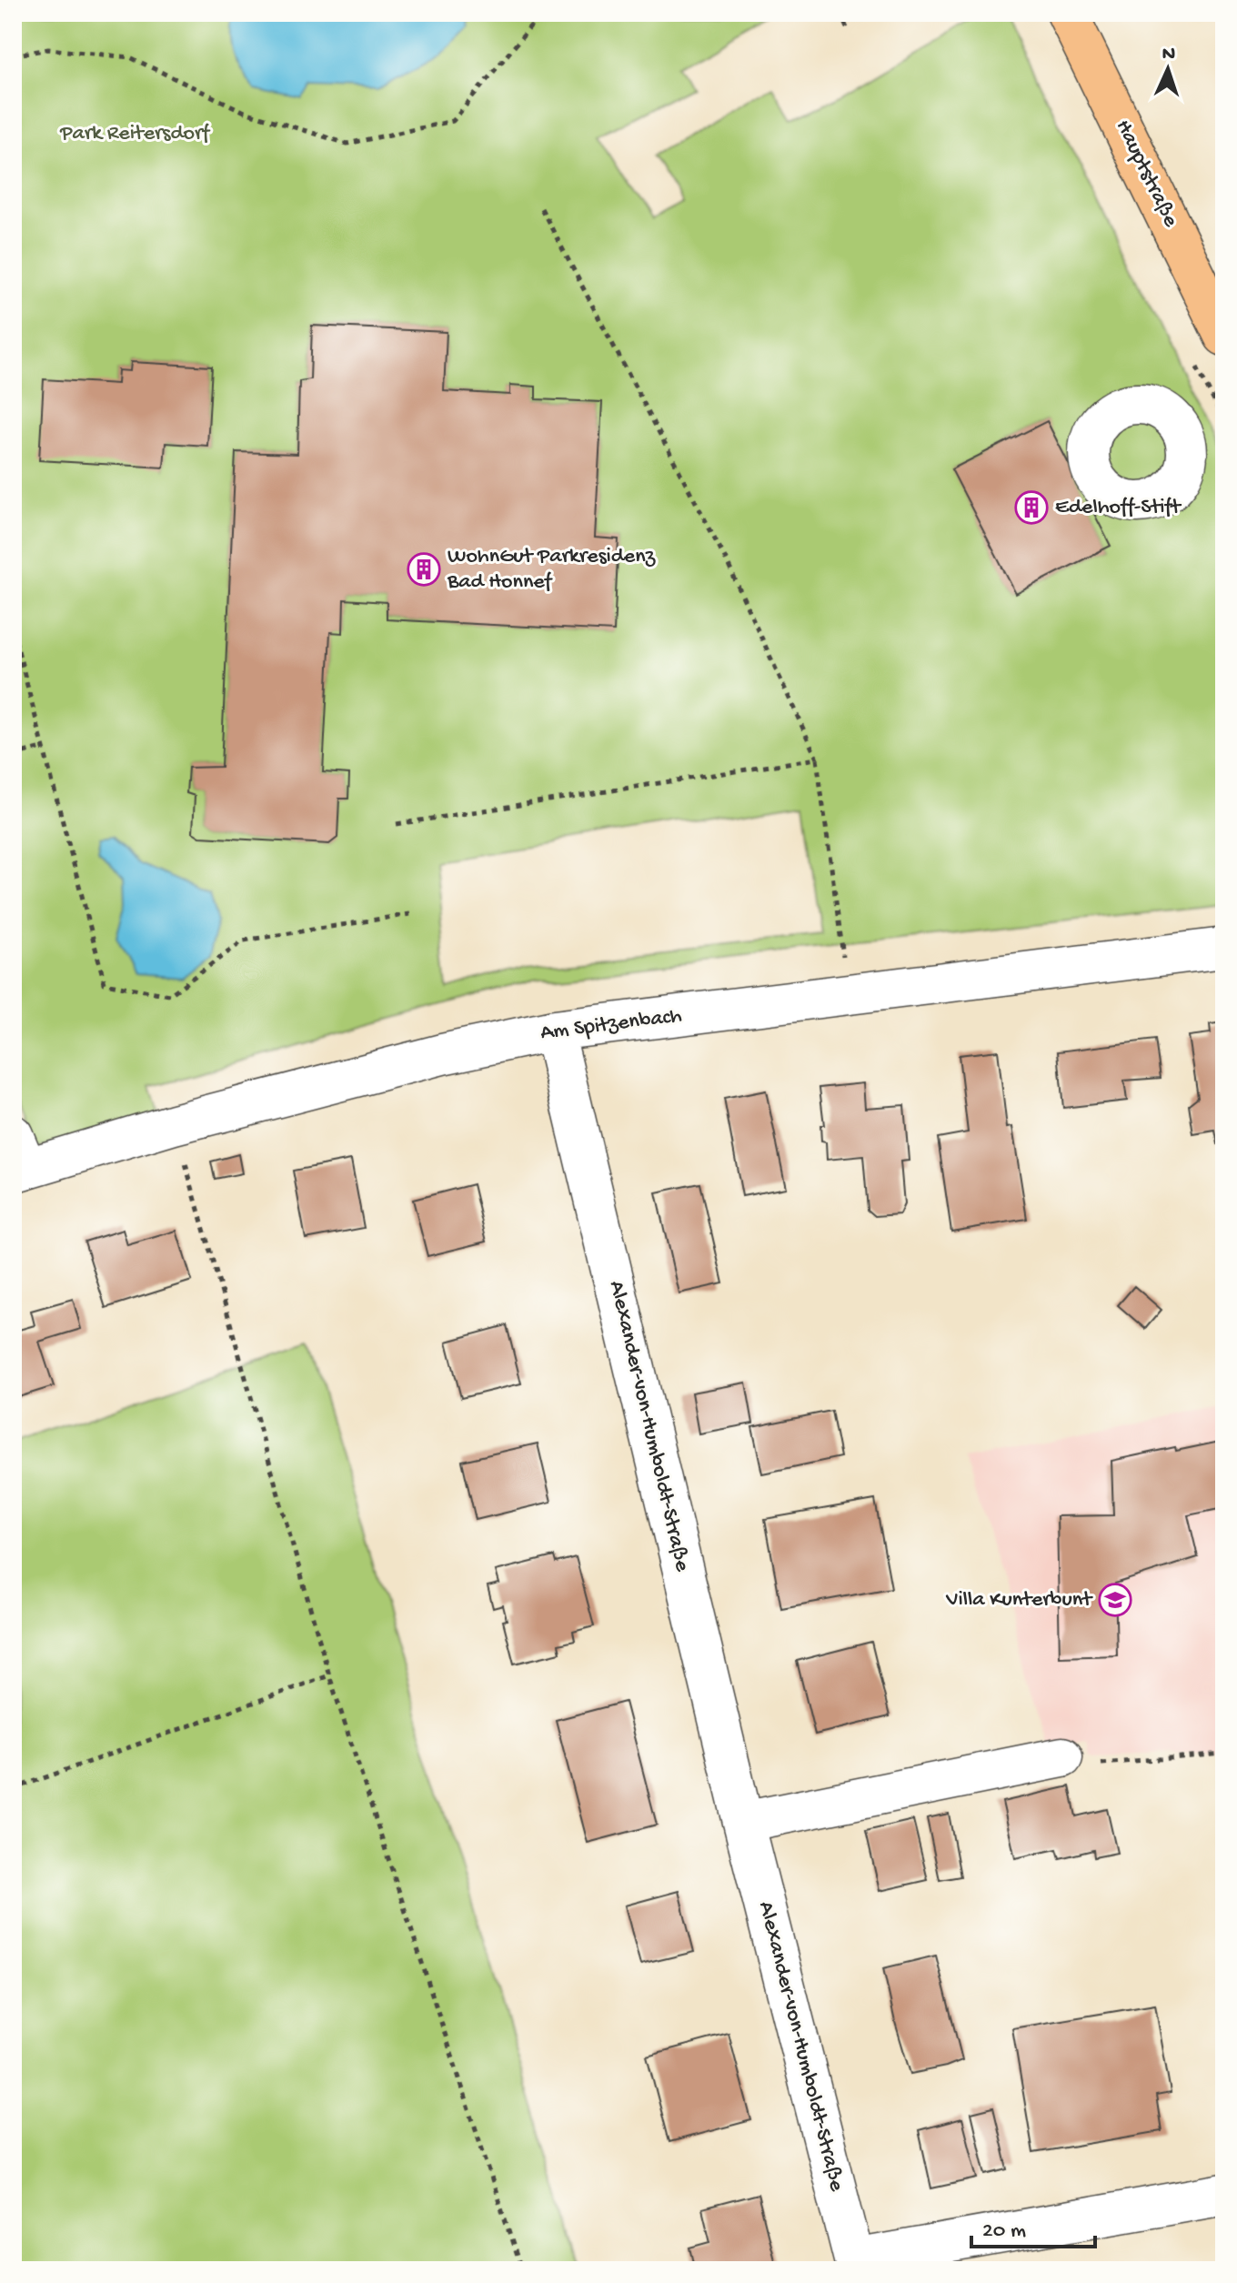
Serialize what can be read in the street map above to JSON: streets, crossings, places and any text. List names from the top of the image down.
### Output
{
  "streets": {
    "main road": ["Hauptstraße"],
    "street": ["Am Spitzenbach", "Alexander-von-Humboldt-Straße"]
  },
  "crossings": [
    ["Am Spitzenbach", "Alexander-von-Humboldt-Straße"]
  ],
  "parks": ["Park Reitersdorf"],
  "places": {
    "building": ["Edelhoff-Stift", "WohnGut Parkresidenz Bad Honnef"],
    "school or university": ["Villa Kunterbunt"]
  },
  "scale_bar": "20 m",
  "north": "top"
}
